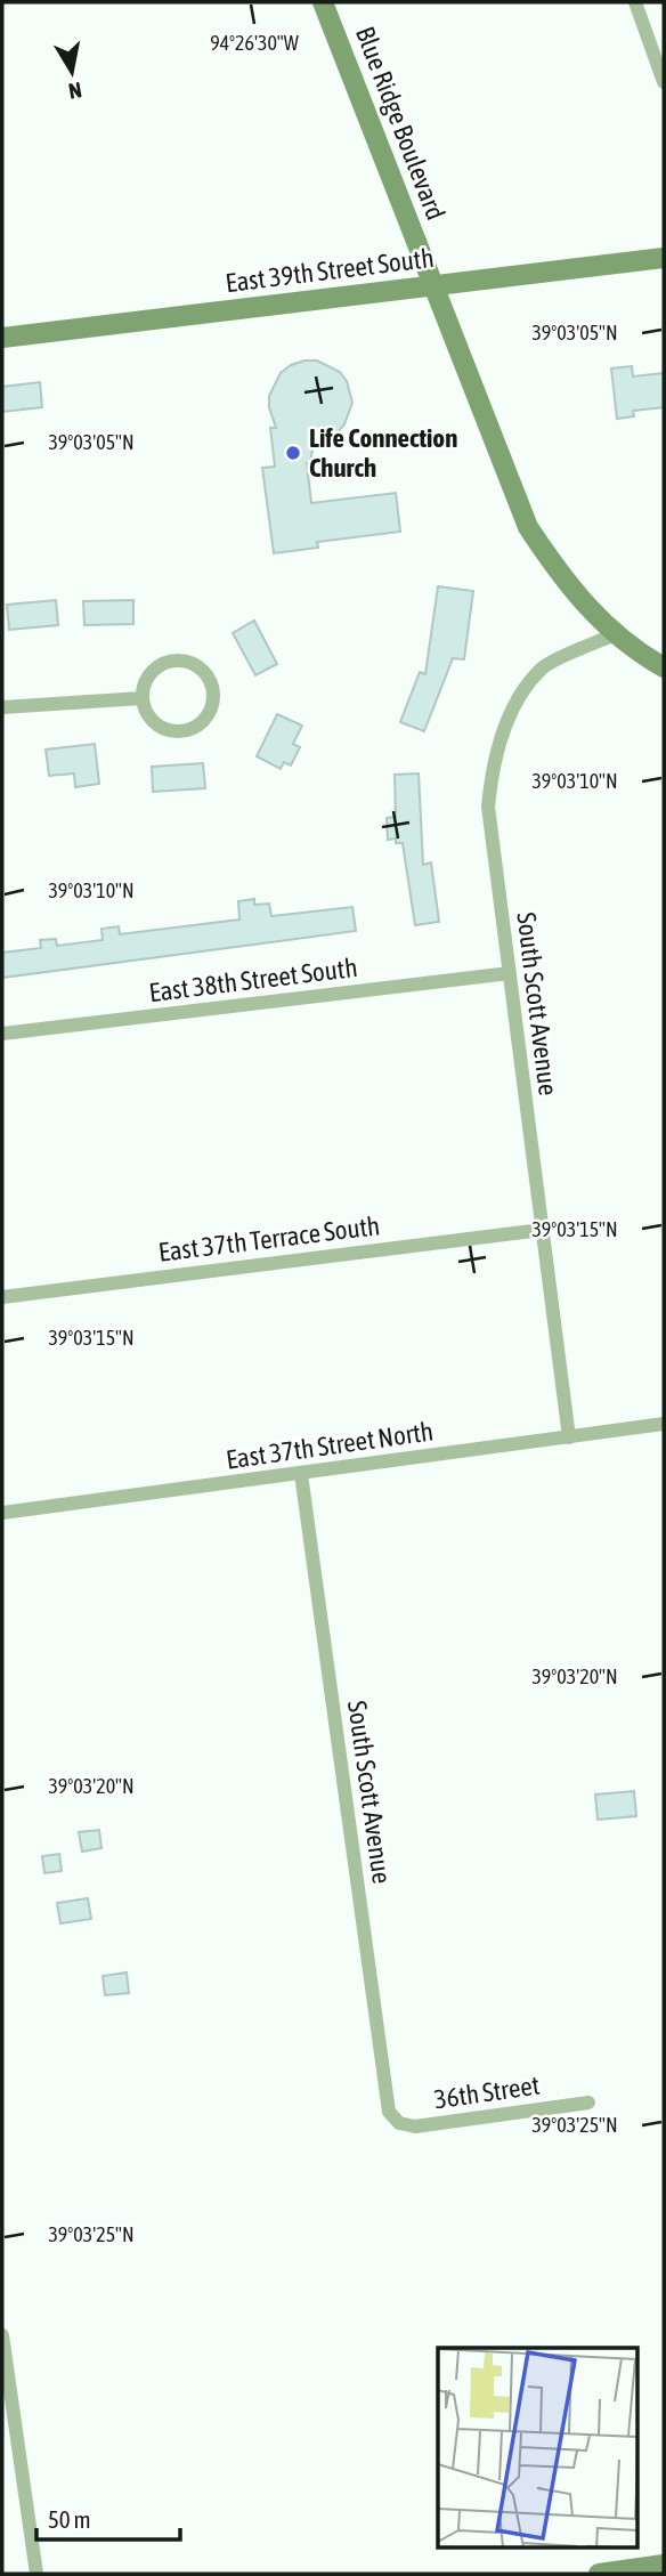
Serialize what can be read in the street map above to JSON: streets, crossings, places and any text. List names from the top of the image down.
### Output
{
  "streets": {
    "street": [
      "Blue Ridge Boulevard",
      "East 39th Street South",
      "East 38th Street South",
      "South Scott Avenue",
      "East 37th Terrace South",
      "East 37th Street North",
      "36th Street"
    ]
  },
  "crossings": [
    ["Blue Ridge Boulevard", "East 39th Street South"],
    ["Blue Ridge Boulevard", "South Scott Avenue"],
    ["East 38th Street South", "South Scott Avenue"],
    ["South Scott Avenue", "East 37th Terrace South"],
    ["South Scott Avenue", "East 37th Street North"],
    ["South Scott Avenue", "36th Street"]
  ],
  "places": ["Life Connection Church"],
  "scale_bar": "50 m",
  "north": "bottom",
  "coordinates": [
    "94°26'30\"W",
    "39°03'05\"N",
    "39°03'10\"N",
    "39°03'15\"N",
    "39°03'20\"N",
    "39°03'25\"N"
  ]
}
